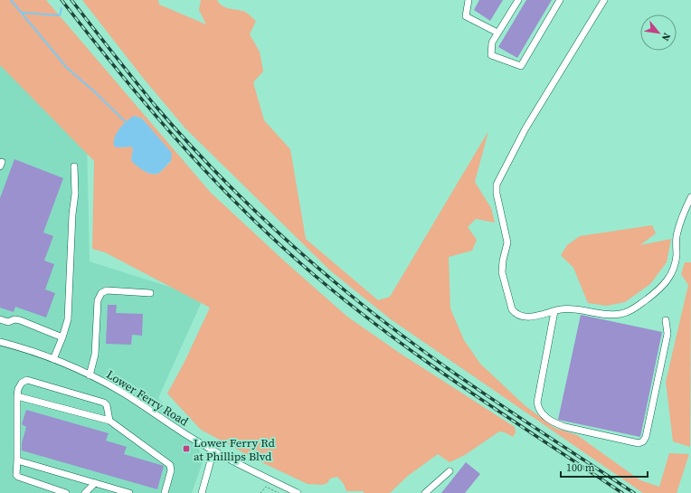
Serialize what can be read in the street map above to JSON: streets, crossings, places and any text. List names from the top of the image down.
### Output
{
  "streets": {
    "street": ["Lower Ferry Road"]
  },
  "places": {
    "transit": ["Lower Ferry Rd at Phillips Blvd"]
  },
  "scale_bar": "100 m",
  "north": "bottom right"
}
